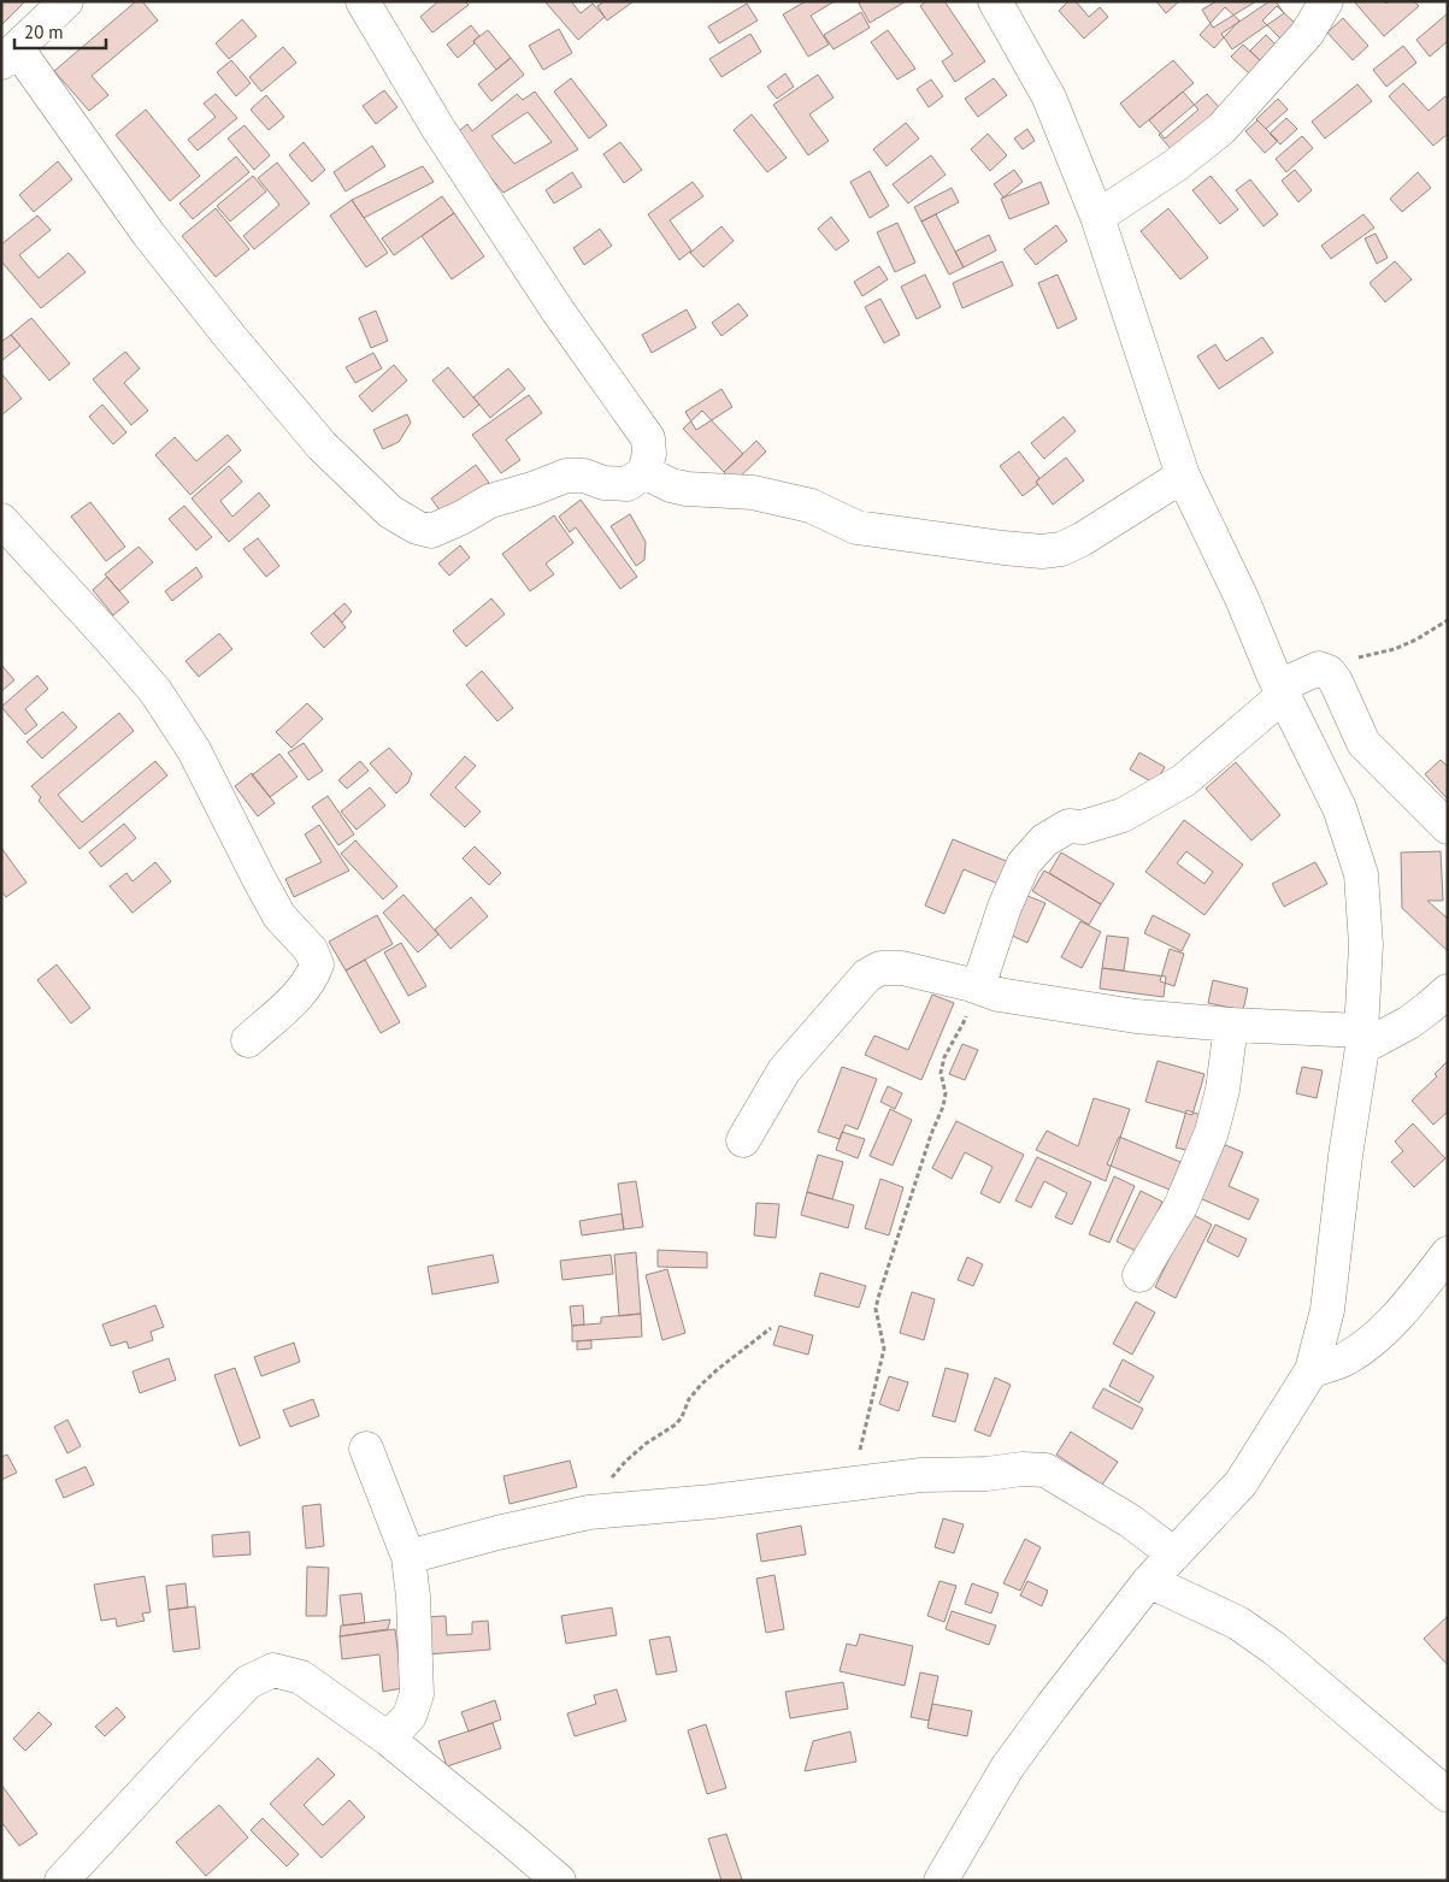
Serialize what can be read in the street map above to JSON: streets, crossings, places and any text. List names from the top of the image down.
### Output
{
  "scale_bar": "20 m"
}
